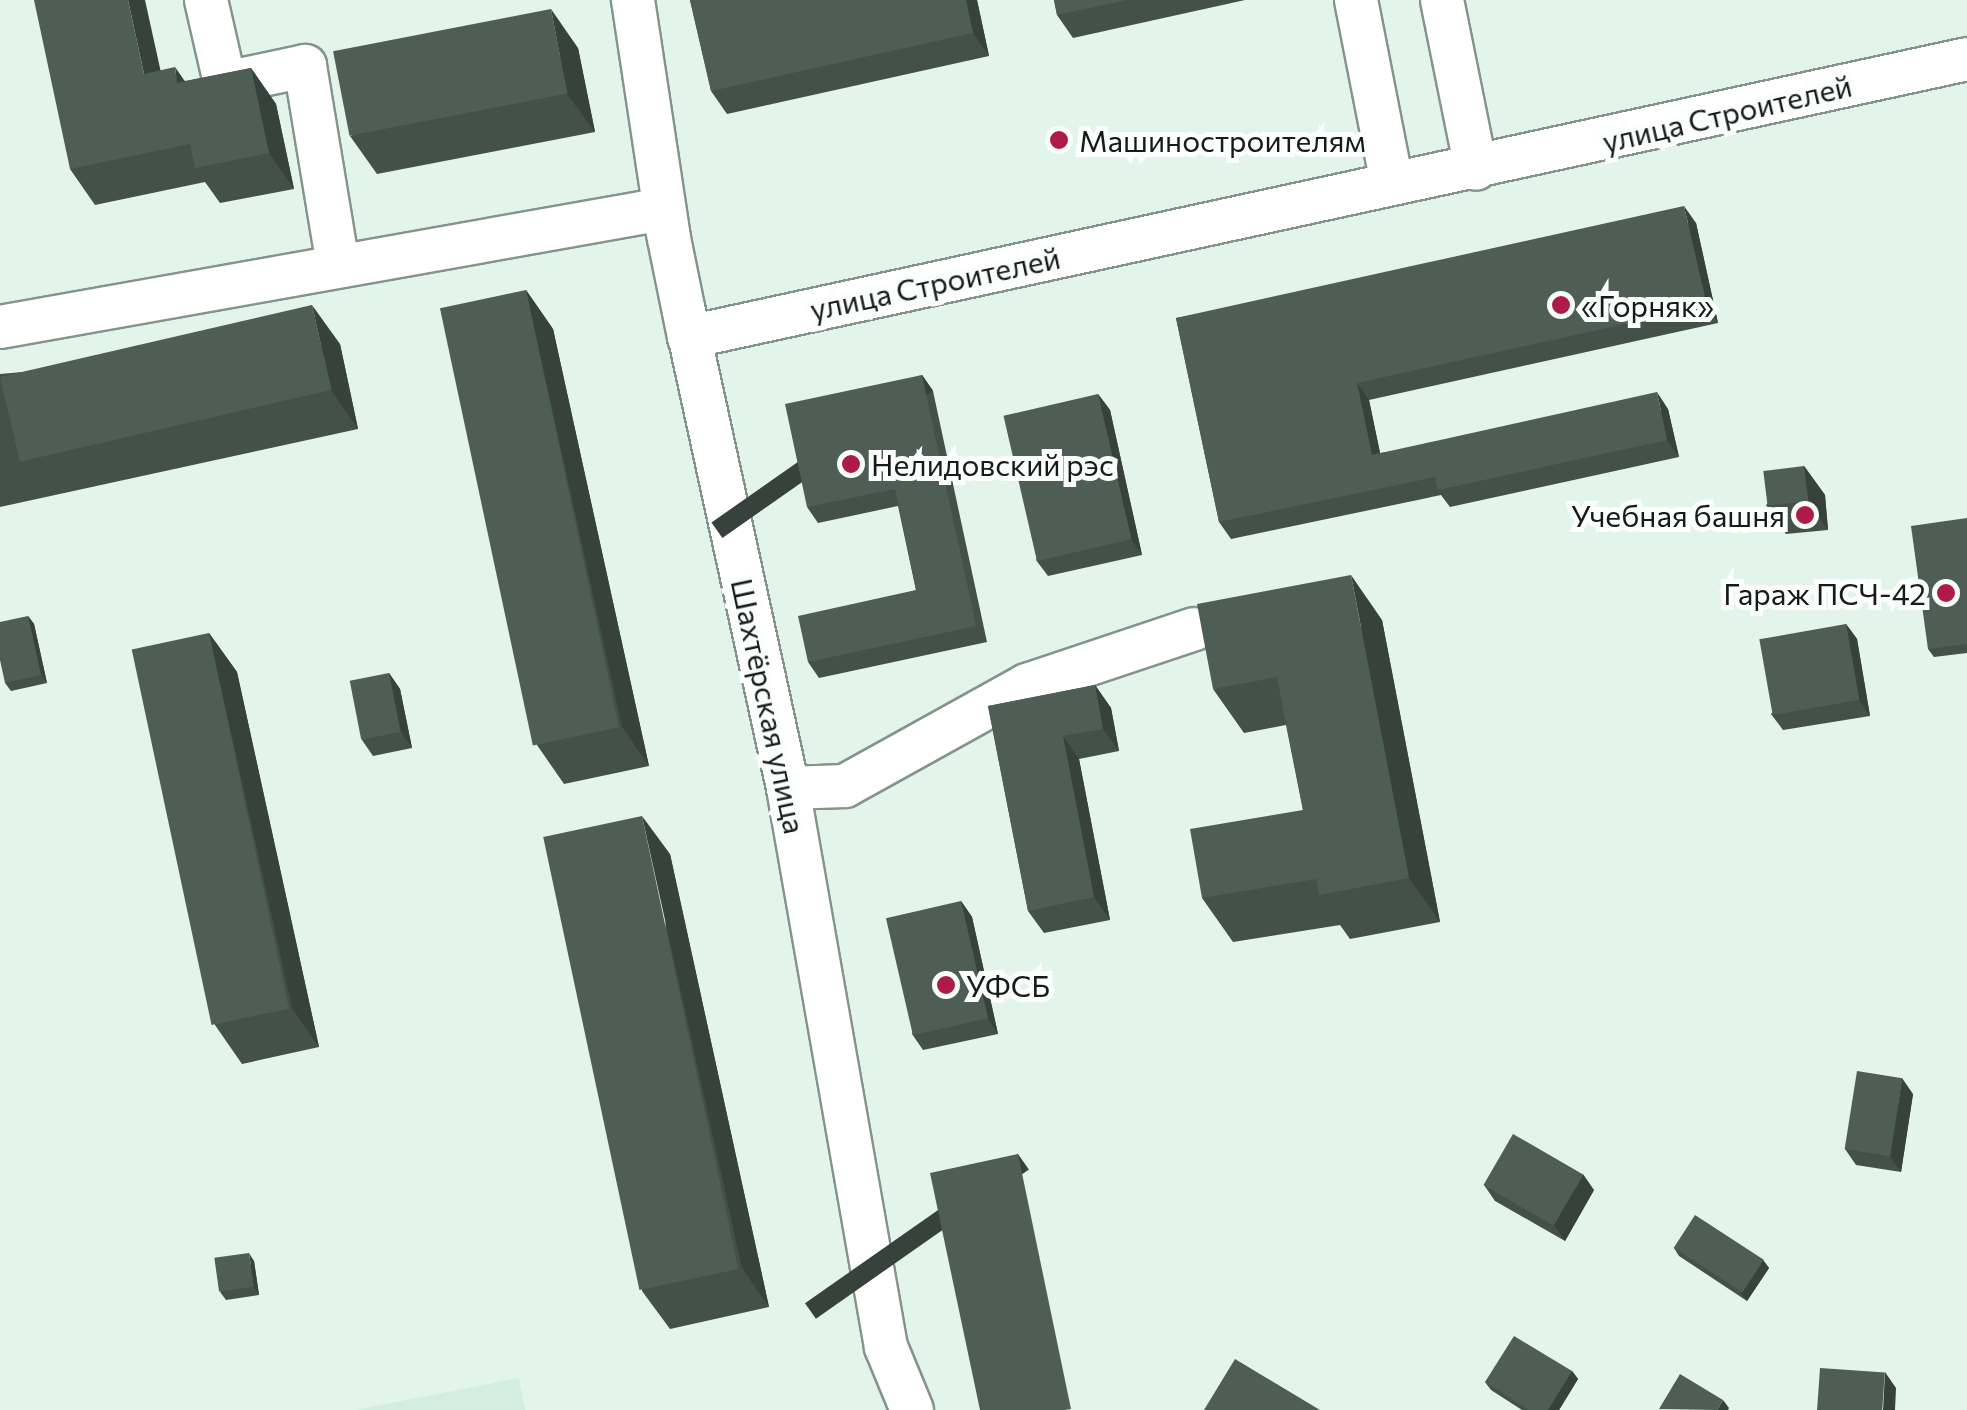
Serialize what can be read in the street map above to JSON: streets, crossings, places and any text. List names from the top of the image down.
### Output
{
  "streets": {
    "street": ["улица Строителей", "Шахтёрская улица"]
  },
  "crossings": [
    ["улица Строителей", "Шахтёрская улица"]
  ],
  "places": [
    "Машиностроителям",
    "«Горняк»",
    "Нелидовский рэс",
    "Учебная башня",
    "Гараж ПСЧ-42",
    "УФСБ"
  ]
}
